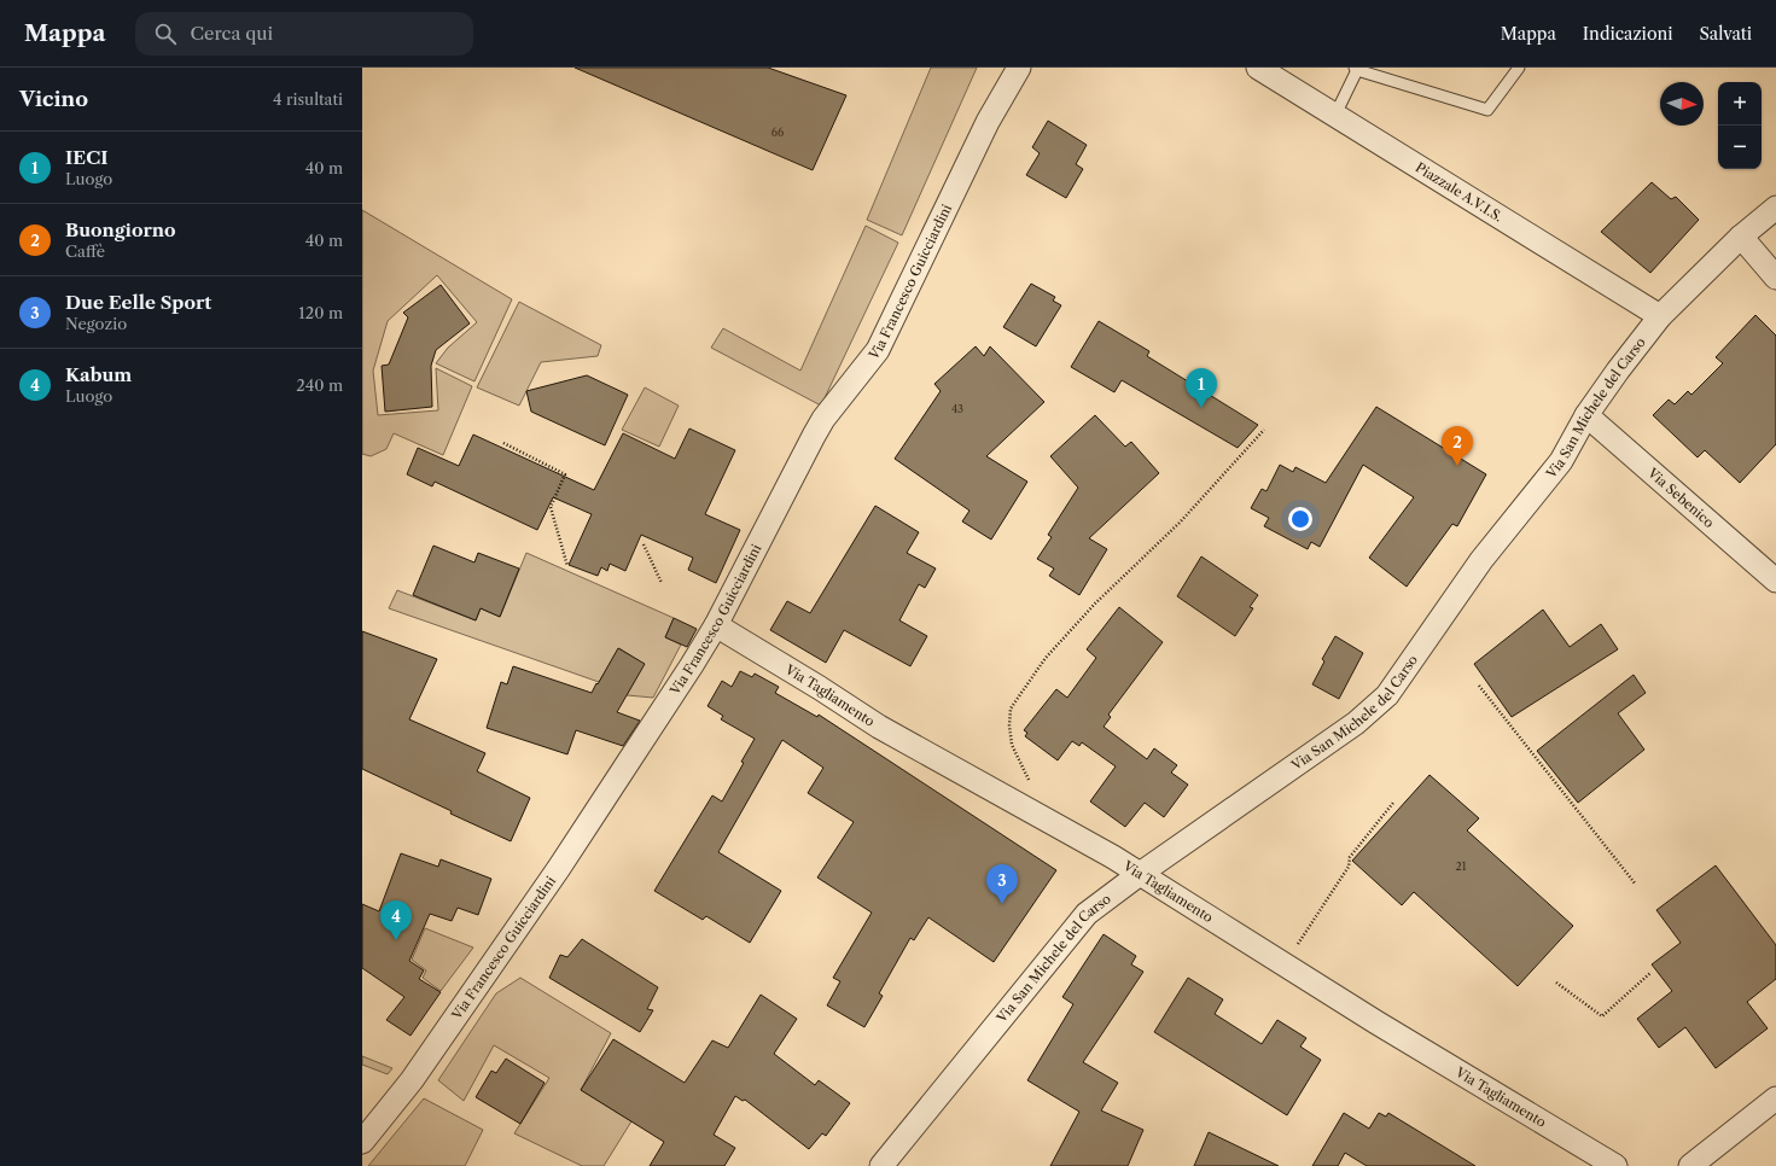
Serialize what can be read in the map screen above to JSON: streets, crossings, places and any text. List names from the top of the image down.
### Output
{
  "streets": {
    "street": [
      "Piazzale A.V.I.S.",
      "Via Francesco Guicciardini",
      "Via San Michele del Carso",
      "Via Sebenico",
      "Via Tagliamento"
    ]
  },
  "crossings": [
    ["Piazzale A.V.I.S.", "Via San Michele del Carso"],
    ["Via Francesco Guicciardini", "Via Tagliamento"],
    ["Via San Michele del Carso", "Via Sebenico"],
    ["Via San Michele del Carso", "Via Tagliamento"]
  ],
  "house_numbers": ["66", "43", "21"],
  "north": "right",
  "page": {
    "header": "Mappa",
    "search": "Cerca qui",
    "nav": ["Mappa", "Indicazioni", "Salvati"],
    "heading": ["Vicino", "4 risultati"],
    "map_buttons": ["+", "−"],
    "list": [
      {
        "mark": "1",
        "name": "IECI",
        "note": "Luogo",
        "value": "40 m"
      },
      {
        "mark": "2",
        "name": "Buongiorno",
        "note": "Caffè",
        "value": "40 m"
      },
      {
        "mark": "3",
        "name": "Due Eelle Sport",
        "note": "Negozio",
        "value": "120 m"
      },
      {
        "mark": "4",
        "name": "Kabum",
        "note": "Luogo",
        "value": "240 m"
      }
    ],
    "pins": [
      "1",
      "2",
      "3",
      "4"
    ]
  }
}
